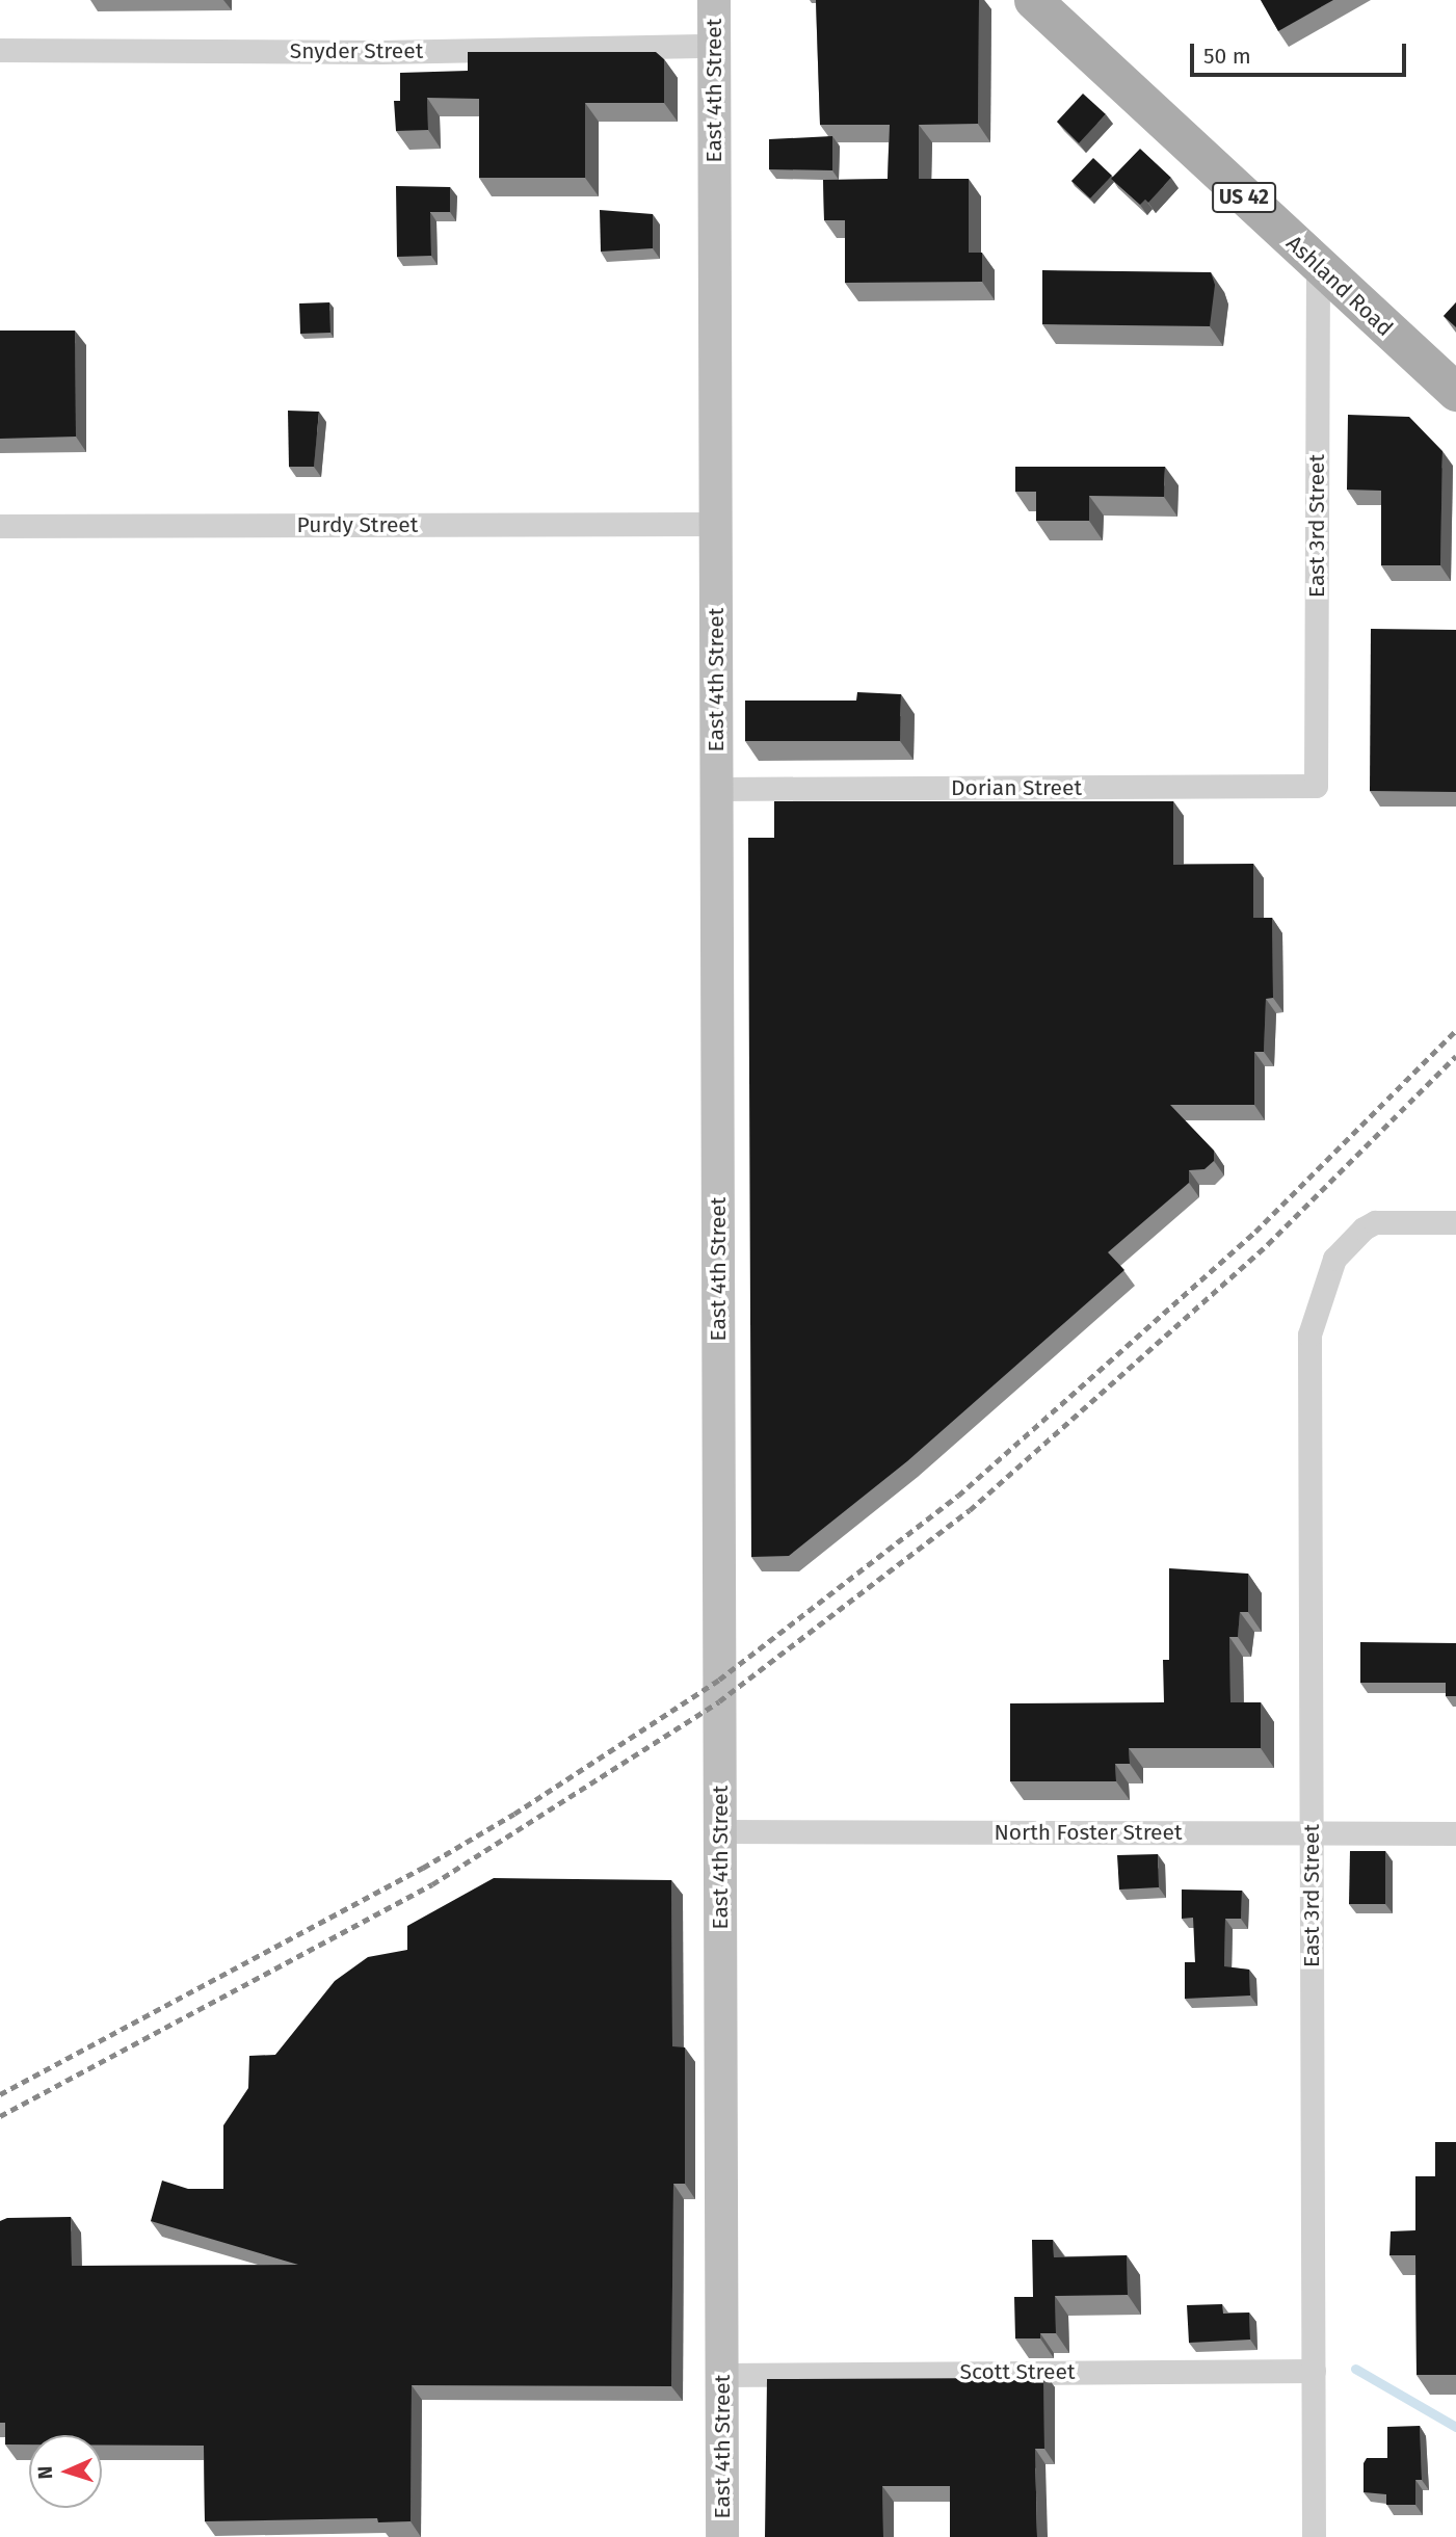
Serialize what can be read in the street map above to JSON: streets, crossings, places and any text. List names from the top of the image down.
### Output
{
  "streets": {
    "main road": ["East 4th Street", "US 42", "Ashland Road"],
    "street": [
      "Snyder Street",
      "Purdy Street",
      "East 3rd Street",
      "Dorian Street",
      "North Foster Street",
      "Scott Street"
    ]
  },
  "crossings": [
    ["Snyder Street", "East 4th Street"],
    ["East 4th Street", "Purdy Street"],
    ["East 4th Street", "Dorian Street"],
    ["East 4th Street", "North Foster Street"],
    ["East 4th Street", "Scott Street"],
    ["Ashland Road", "East 3rd Street"],
    ["East 3rd Street", "Dorian Street"],
    ["East 3rd Street", "North Foster Street"],
    ["East 3rd Street", "Scott Street"]
  ],
  "scale_bar": "50 m",
  "north": "left"
}
